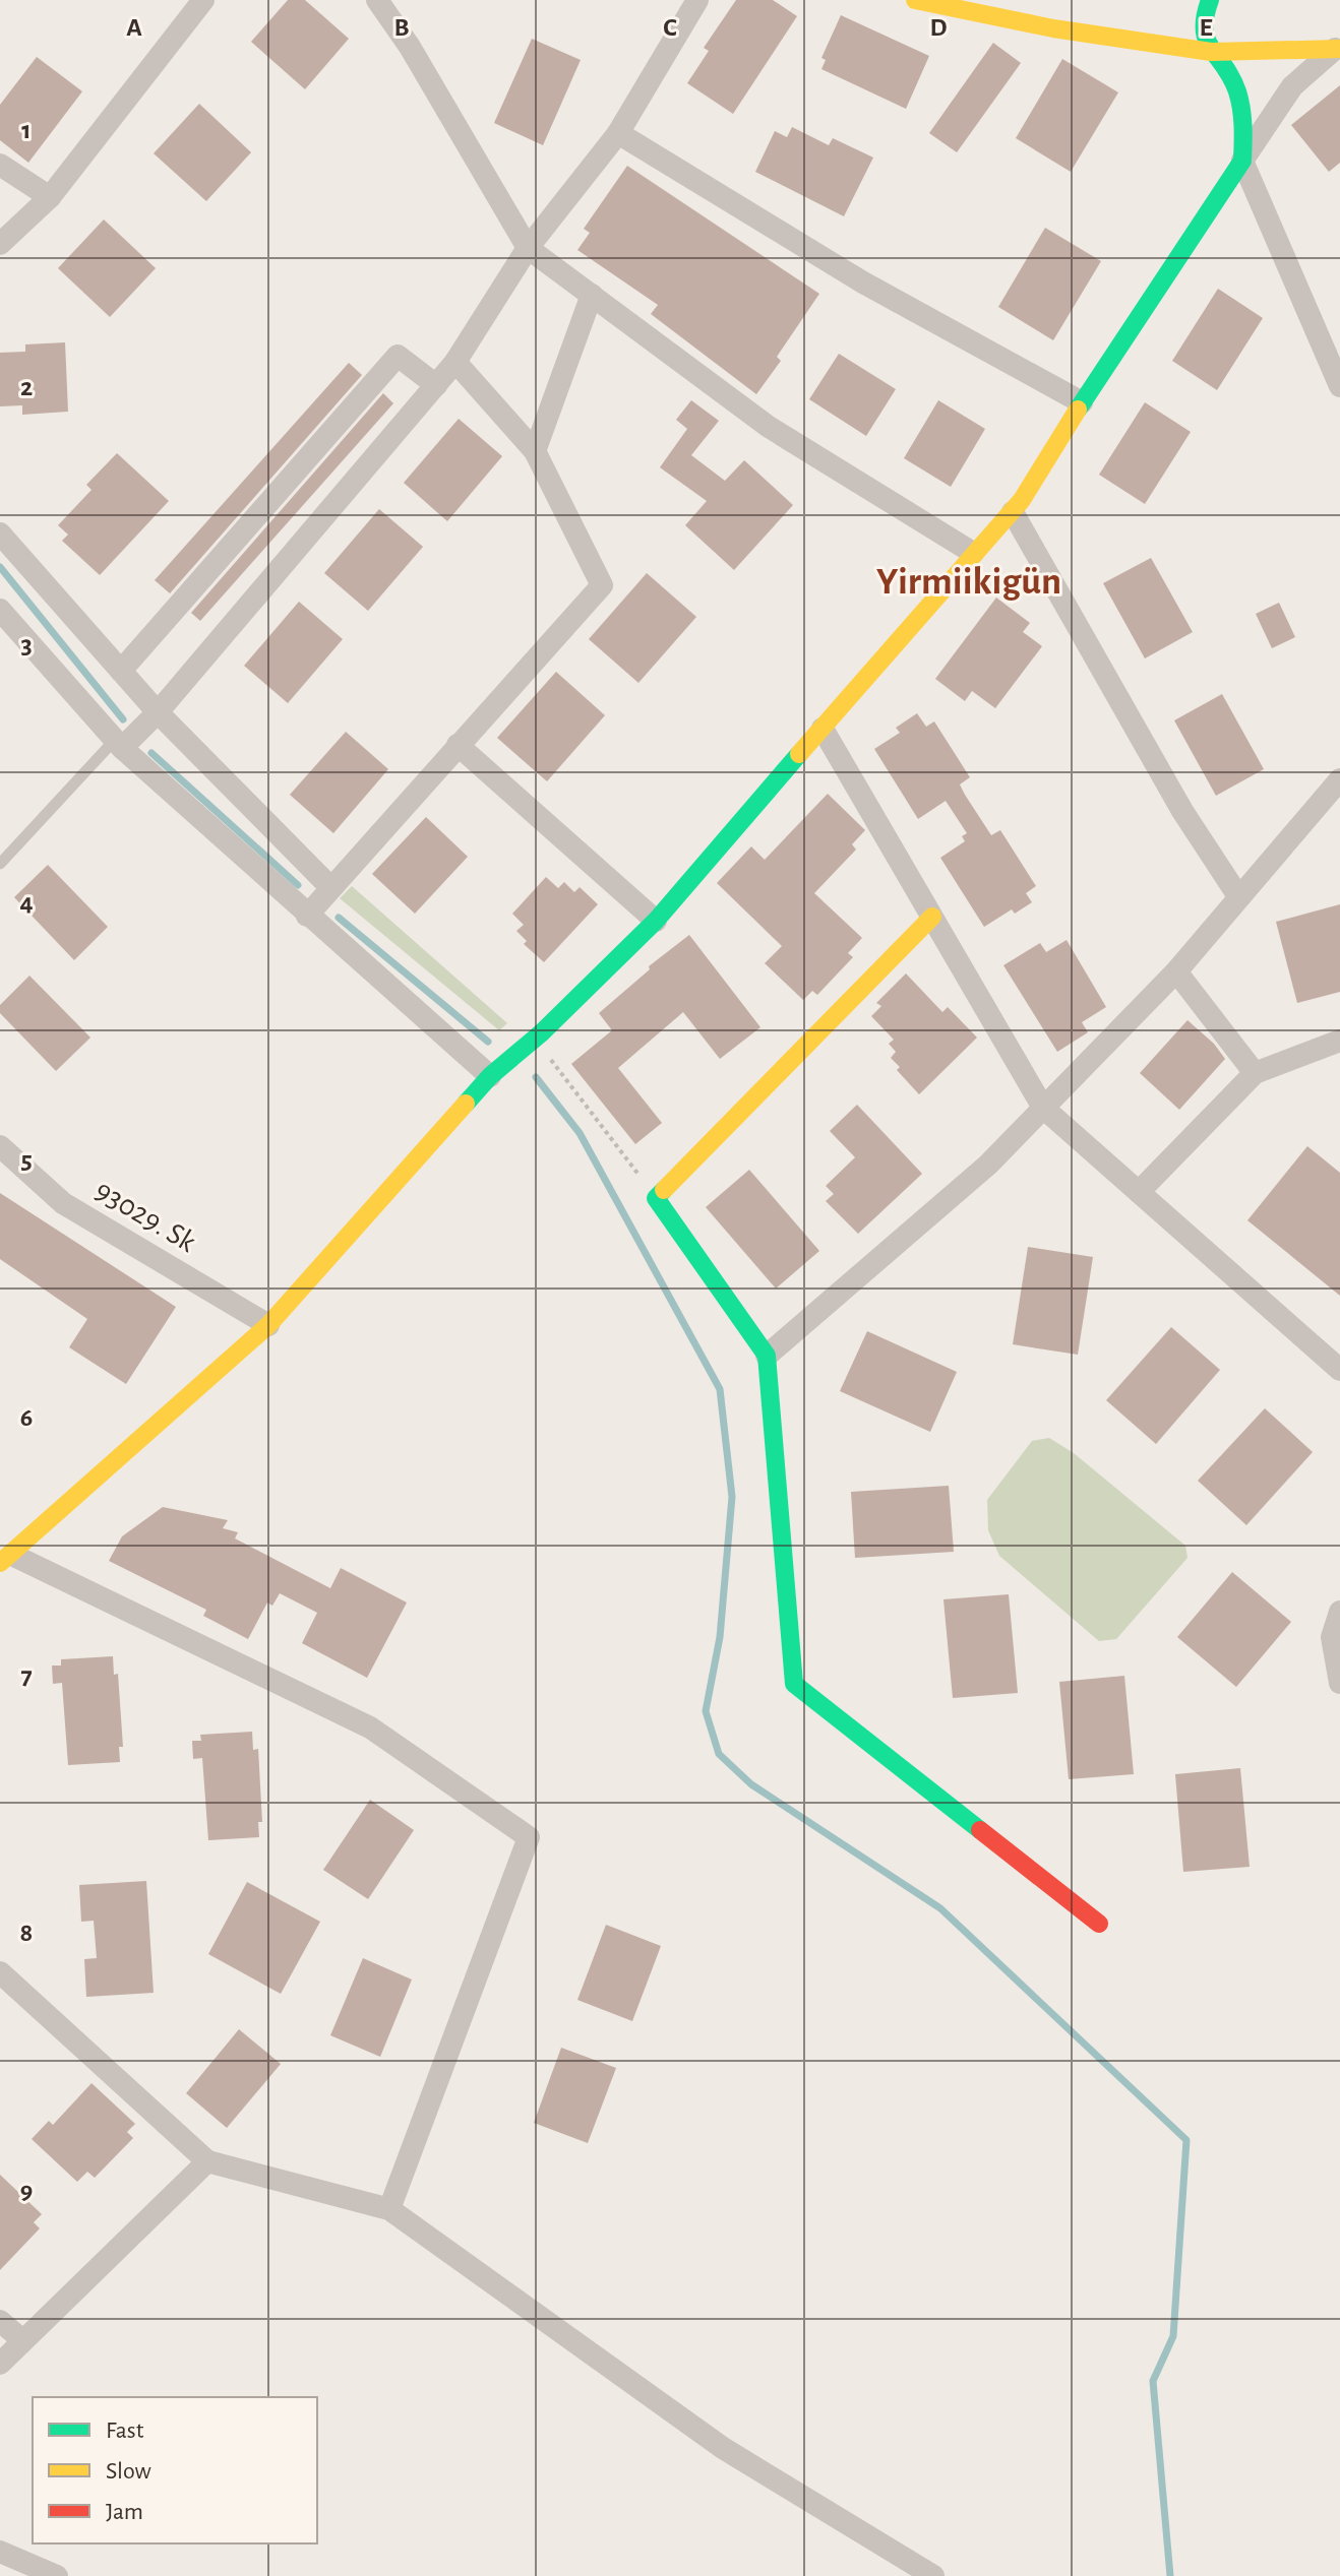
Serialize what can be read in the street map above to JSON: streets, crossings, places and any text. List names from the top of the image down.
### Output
{
  "streets": {
    "street": ["93029. Sk"]
  },
  "districts": ["Yirmiikigün"],
  "legend": ["Fast", "Slow", "Jam"],
  "grid": {
    "columns": [
      "A",
      "B",
      "C",
      "D",
      "E"
    ],
    "rows": [
      "1",
      "2",
      "3",
      "4",
      "5",
      "6",
      "7",
      "8",
      "9"
    ]
  }
}
